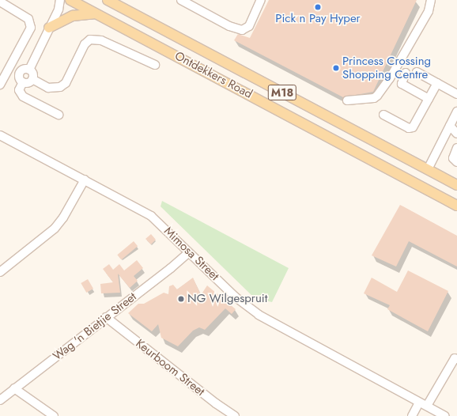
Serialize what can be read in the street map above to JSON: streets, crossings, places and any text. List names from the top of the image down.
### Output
{
  "streets": {
    "main road": ["Ontdekkers Road", "M18"],
    "street": ["Mimosa Street", "Wag 'n Bietjie Street", "Keurboom Street"]
  },
  "crossings": [
    ["Mimosa Street", "Wag 'n Bietjie Street"],
    ["Wag 'n Bietjie Street", "Keurboom Street"]
  ],
  "places": ["Pick n Pay Hyper", "Princess Crossing Shopping Centre", "NG Wilgespruit"]
}
